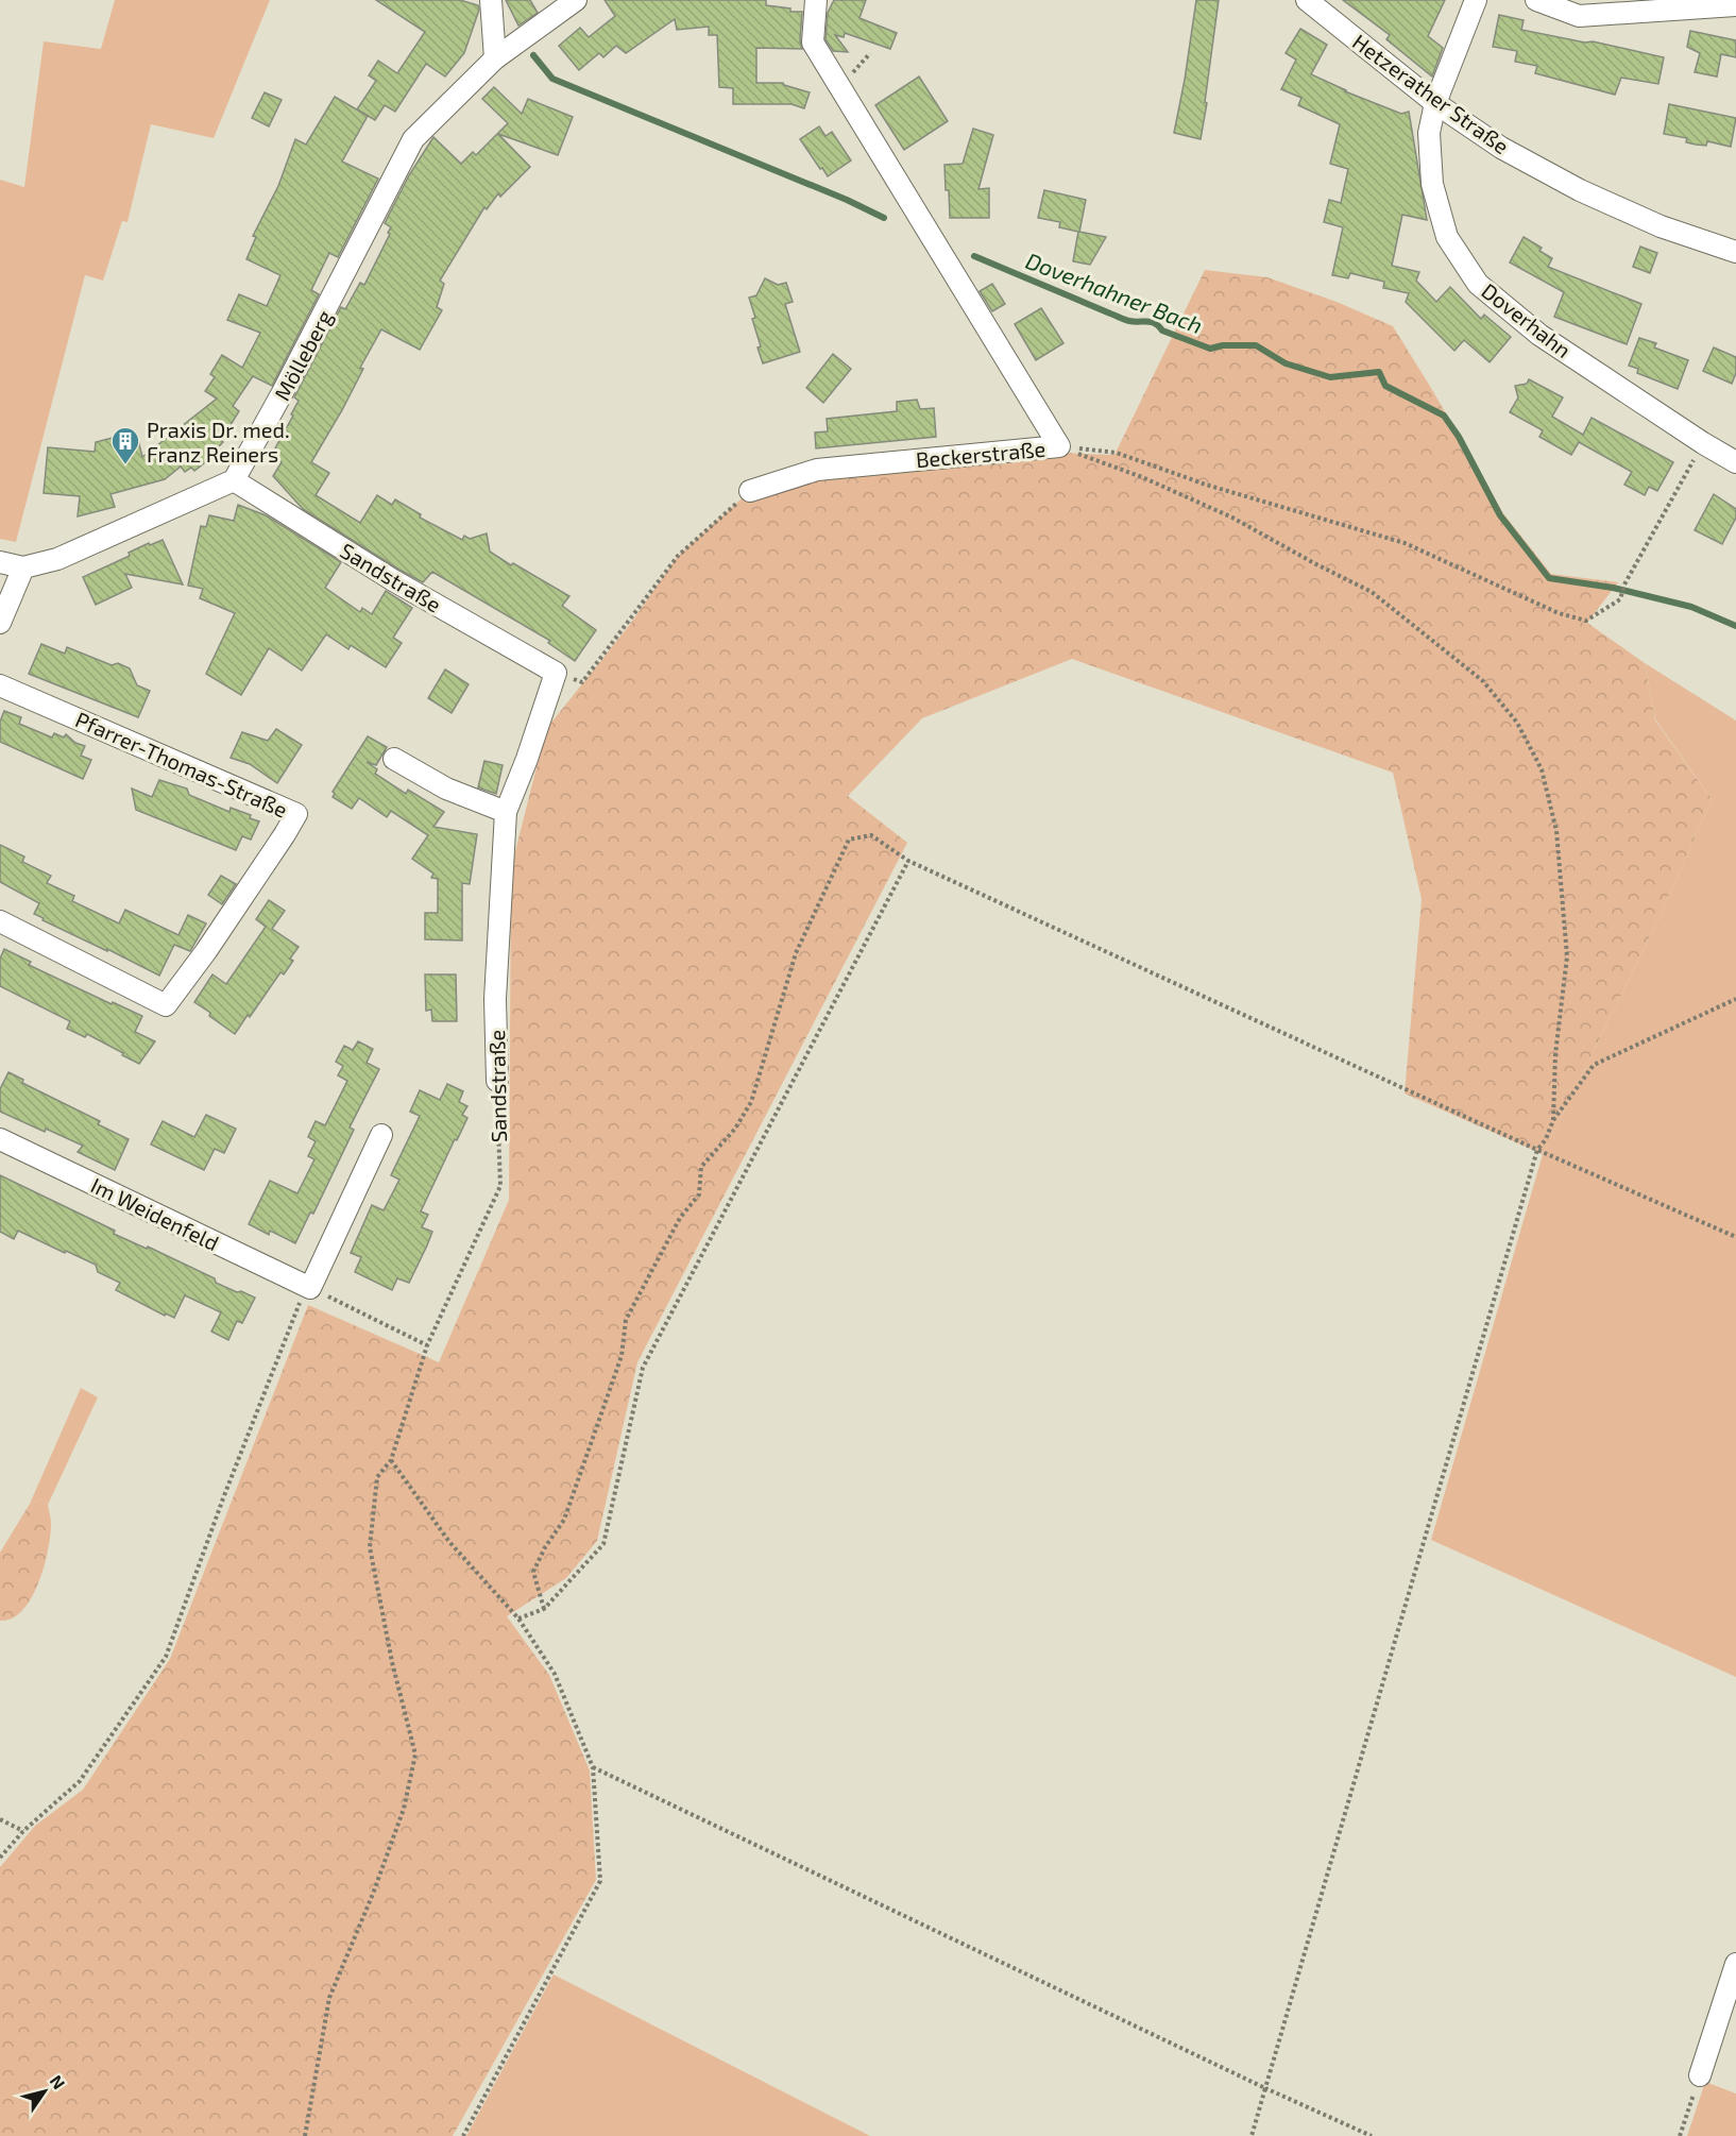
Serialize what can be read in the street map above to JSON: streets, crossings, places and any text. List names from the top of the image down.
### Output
{
  "streets": {
    "street": [
      "Hetzerather Straße",
      "Doverhahn",
      "Mölleberg",
      "Beckerstraße",
      "Sandstraße",
      "Pfarrer-Thomas-Straße",
      "Im Weidenfeld"
    ]
  },
  "crossings": [
    ["Hetzerather Straße", "Doverhahn"],
    ["Mölleberg", "Sandstraße"]
  ],
  "water": ["Doverhahner Bach"],
  "places": {
    "building": ["Praxis Dr. med. Franz Reiners"]
  },
  "north": "top right"
}
